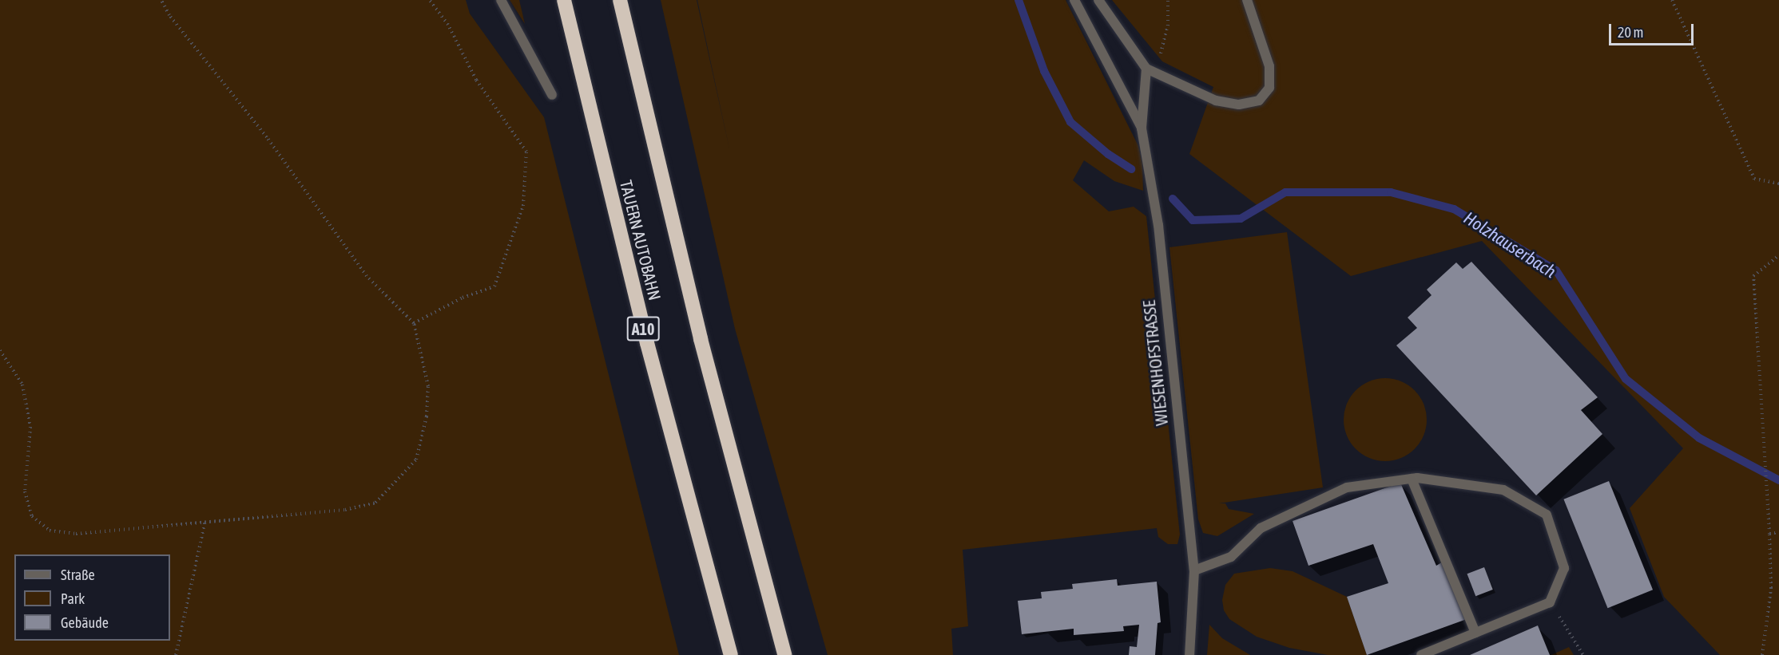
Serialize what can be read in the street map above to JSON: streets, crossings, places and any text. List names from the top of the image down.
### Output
{
  "streets": {
    "highway": ["TAUERN AUTOBAHN", "A10"],
    "street": ["WIESENHOFSTRASSE"]
  },
  "water": ["Holzhauserbach"],
  "legend": ["Straße", "Park", "Gebäude"],
  "scale_bar": "20 m"
}
